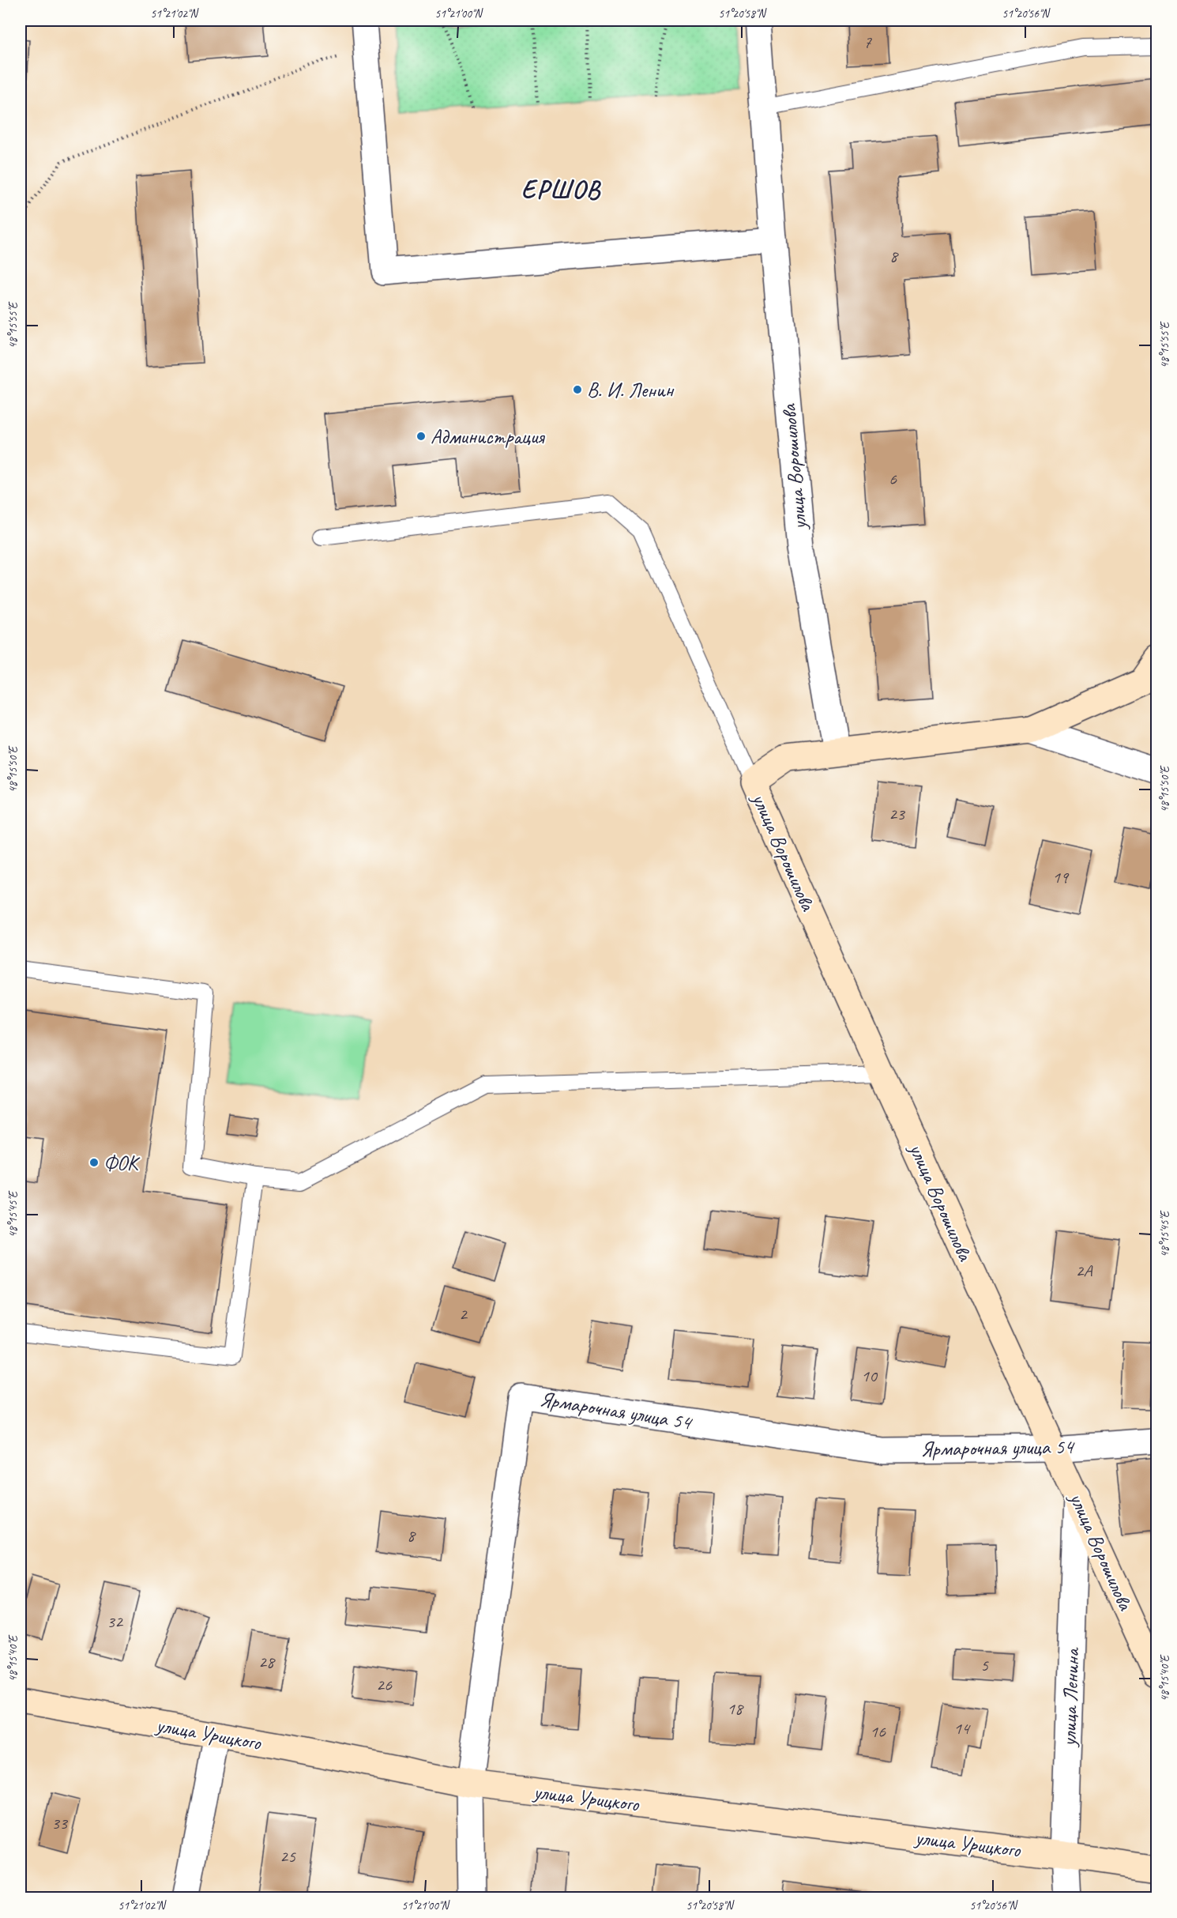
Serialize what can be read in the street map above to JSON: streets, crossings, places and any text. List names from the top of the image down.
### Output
{
  "streets": {
    "street": [
      "улица Ворошилова",
      "Ярмарочная улица 54",
      "улица Ленина",
      "улица Урицкого"
    ]
  },
  "crossings": [
    ["улица Ворошилова", "Ярмарочная улица 54"],
    ["улица Ворошилова", "улица Ленина"],
    ["Ярмарочная улица 54", "улица Урицкого"],
    ["улица Ленина", "улица Урицкого"]
  ],
  "districts": ["ЕРШОВ"],
  "places": ["В. И. Ленин", "Администрация", "ФОК"],
  "house_numbers": [
    "7",
    "8",
    "6",
    "23",
    "19",
    "2А",
    "2",
    "10",
    "8",
    "32",
    "28",
    "5",
    "26",
    "18",
    "14",
    "16",
    "33",
    "25"
  ],
  "coordinates": [
    "51°21'02\"N",
    "51°21'00\"N",
    "51°20'58\"N",
    "51°20'56\"N",
    "48°15'55\"E",
    "48°15'50\"E",
    "48°15'45\"E",
    "48°15'40\"E"
  ]
}
